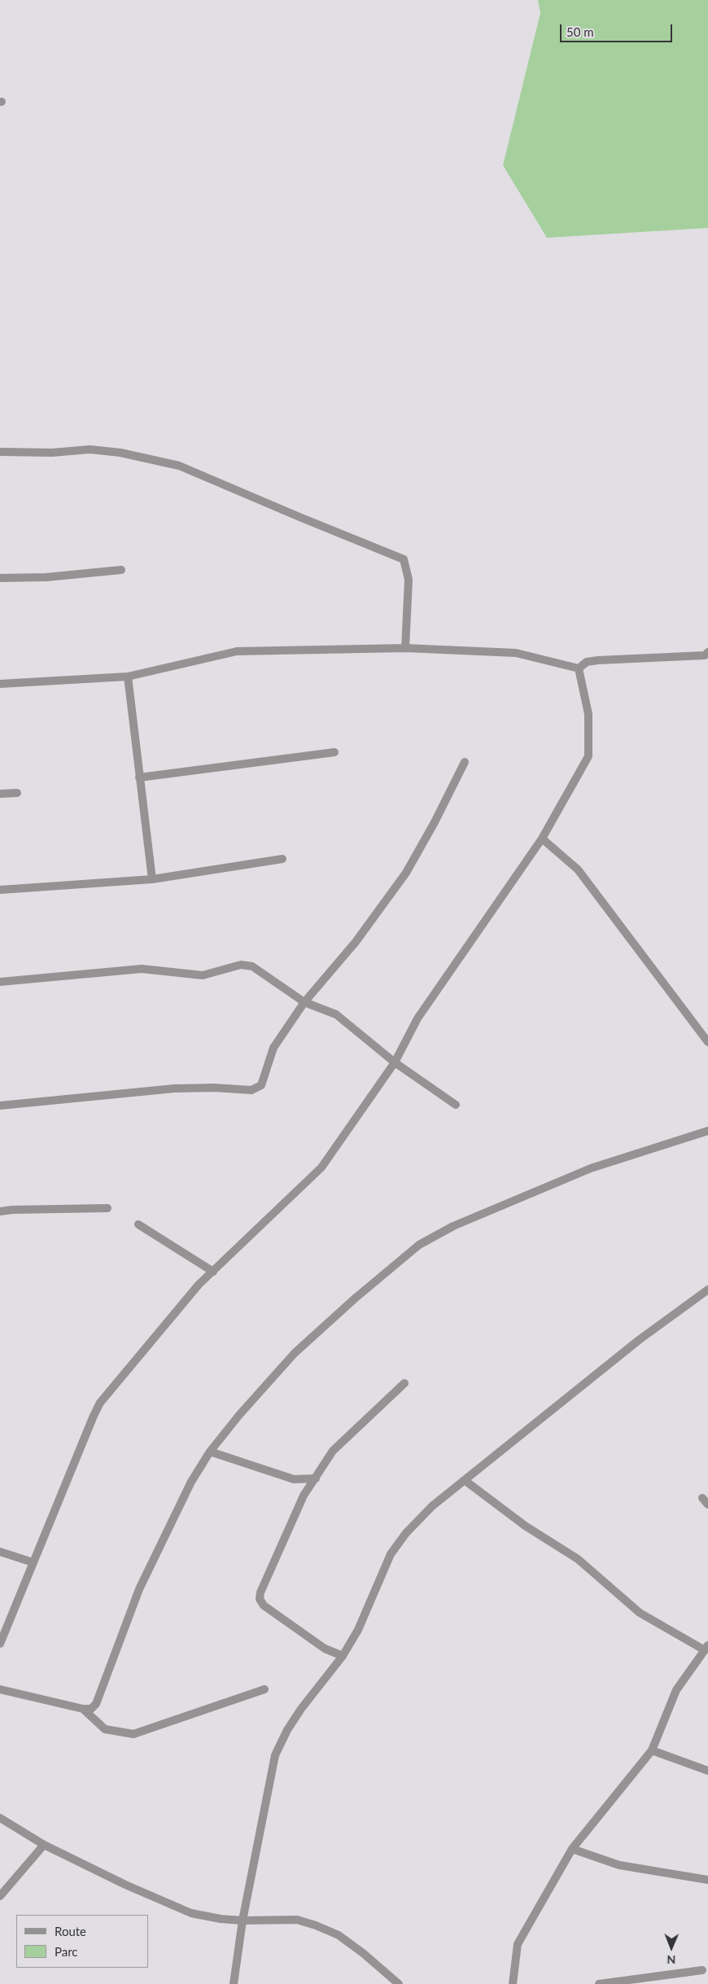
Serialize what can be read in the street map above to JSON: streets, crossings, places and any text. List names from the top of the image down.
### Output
{
  "legend": ["Route", "Parc"],
  "scale_bar": "50 m",
  "north": "bottom"
}
